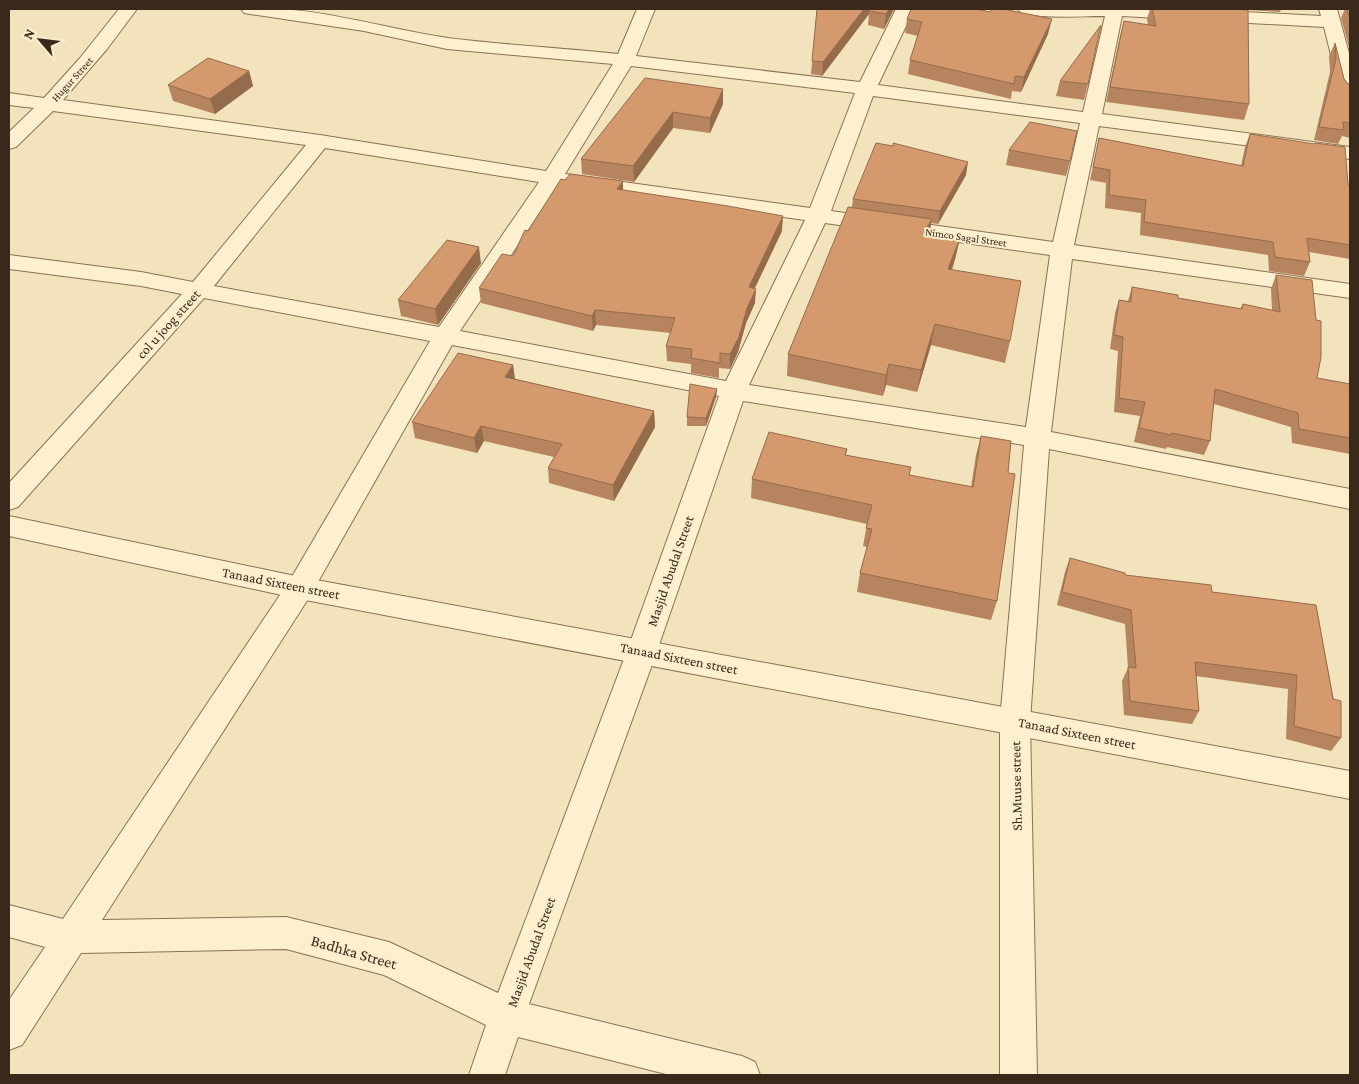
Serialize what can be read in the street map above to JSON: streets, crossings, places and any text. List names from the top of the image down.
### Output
{
  "streets": {
    "street": [
      "Hugur Street",
      "Nimco Sagal Street",
      "col u joog street",
      "Masjid Abudal Street",
      "Tanaad Sixteen street",
      "Sh.Muuse street",
      "Badhka Street"
    ]
  },
  "crossings": [
    ["Hugur Street", "Nimco Sagal Street"],
    ["Nimco Sagal Street", "col u joog street"],
    ["Nimco Sagal Street", "Masjid Abudal Street"],
    ["Nimco Sagal Street", "Sh.Muuse street"],
    ["Masjid Abudal Street", "Tanaad Sixteen street"],
    ["Masjid Abudal Street", "Badhka Street"],
    ["Tanaad Sixteen street", "Sh.Muuse street"]
  ],
  "north": "top left"
}
